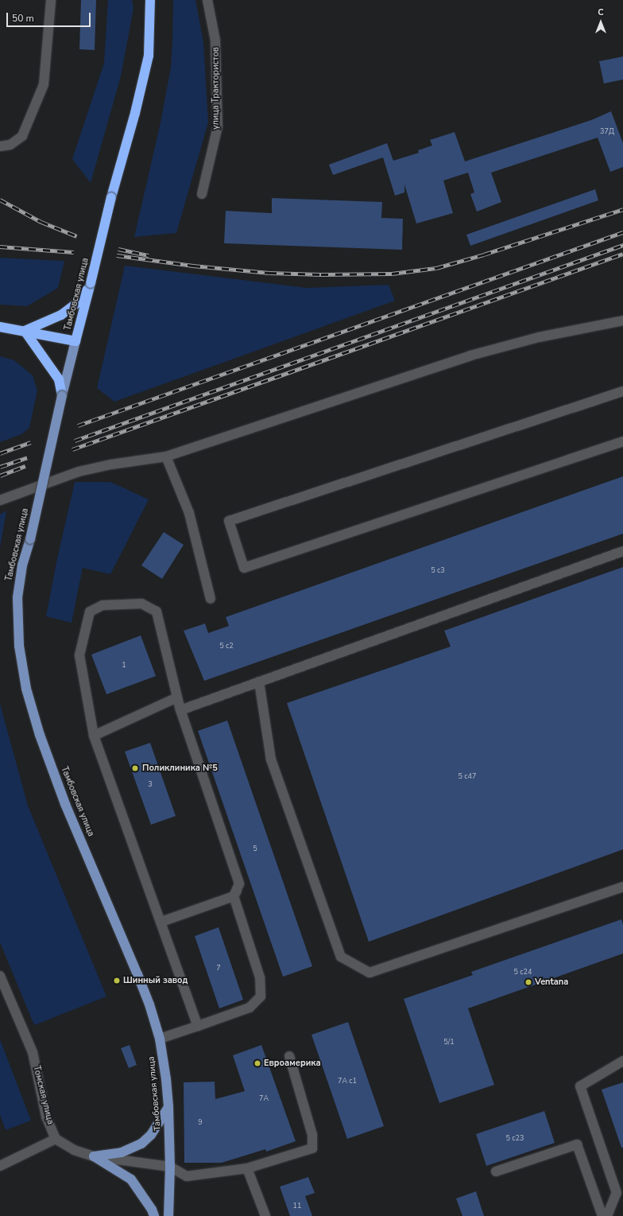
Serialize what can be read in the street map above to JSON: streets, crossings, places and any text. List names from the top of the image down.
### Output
{
  "streets": {
    "highway": ["Тамбовская улица"],
    "street": ["улица Трактористов", "Томская улица"]
  },
  "places": [
    "Поликлиника №5",
    "Шинный завод",
    "Ventana",
    "Евроамерика"
  ],
  "house_numbers": [
    "37Д",
    "5 с3",
    "5 с2",
    "1",
    "5 с47",
    "3",
    "5",
    "7",
    "5 с24",
    "5/1",
    "7А с1",
    "7А",
    "9",
    "5 с23",
    "11"
  ],
  "scale_bar": "50 m",
  "north": "top"
}
